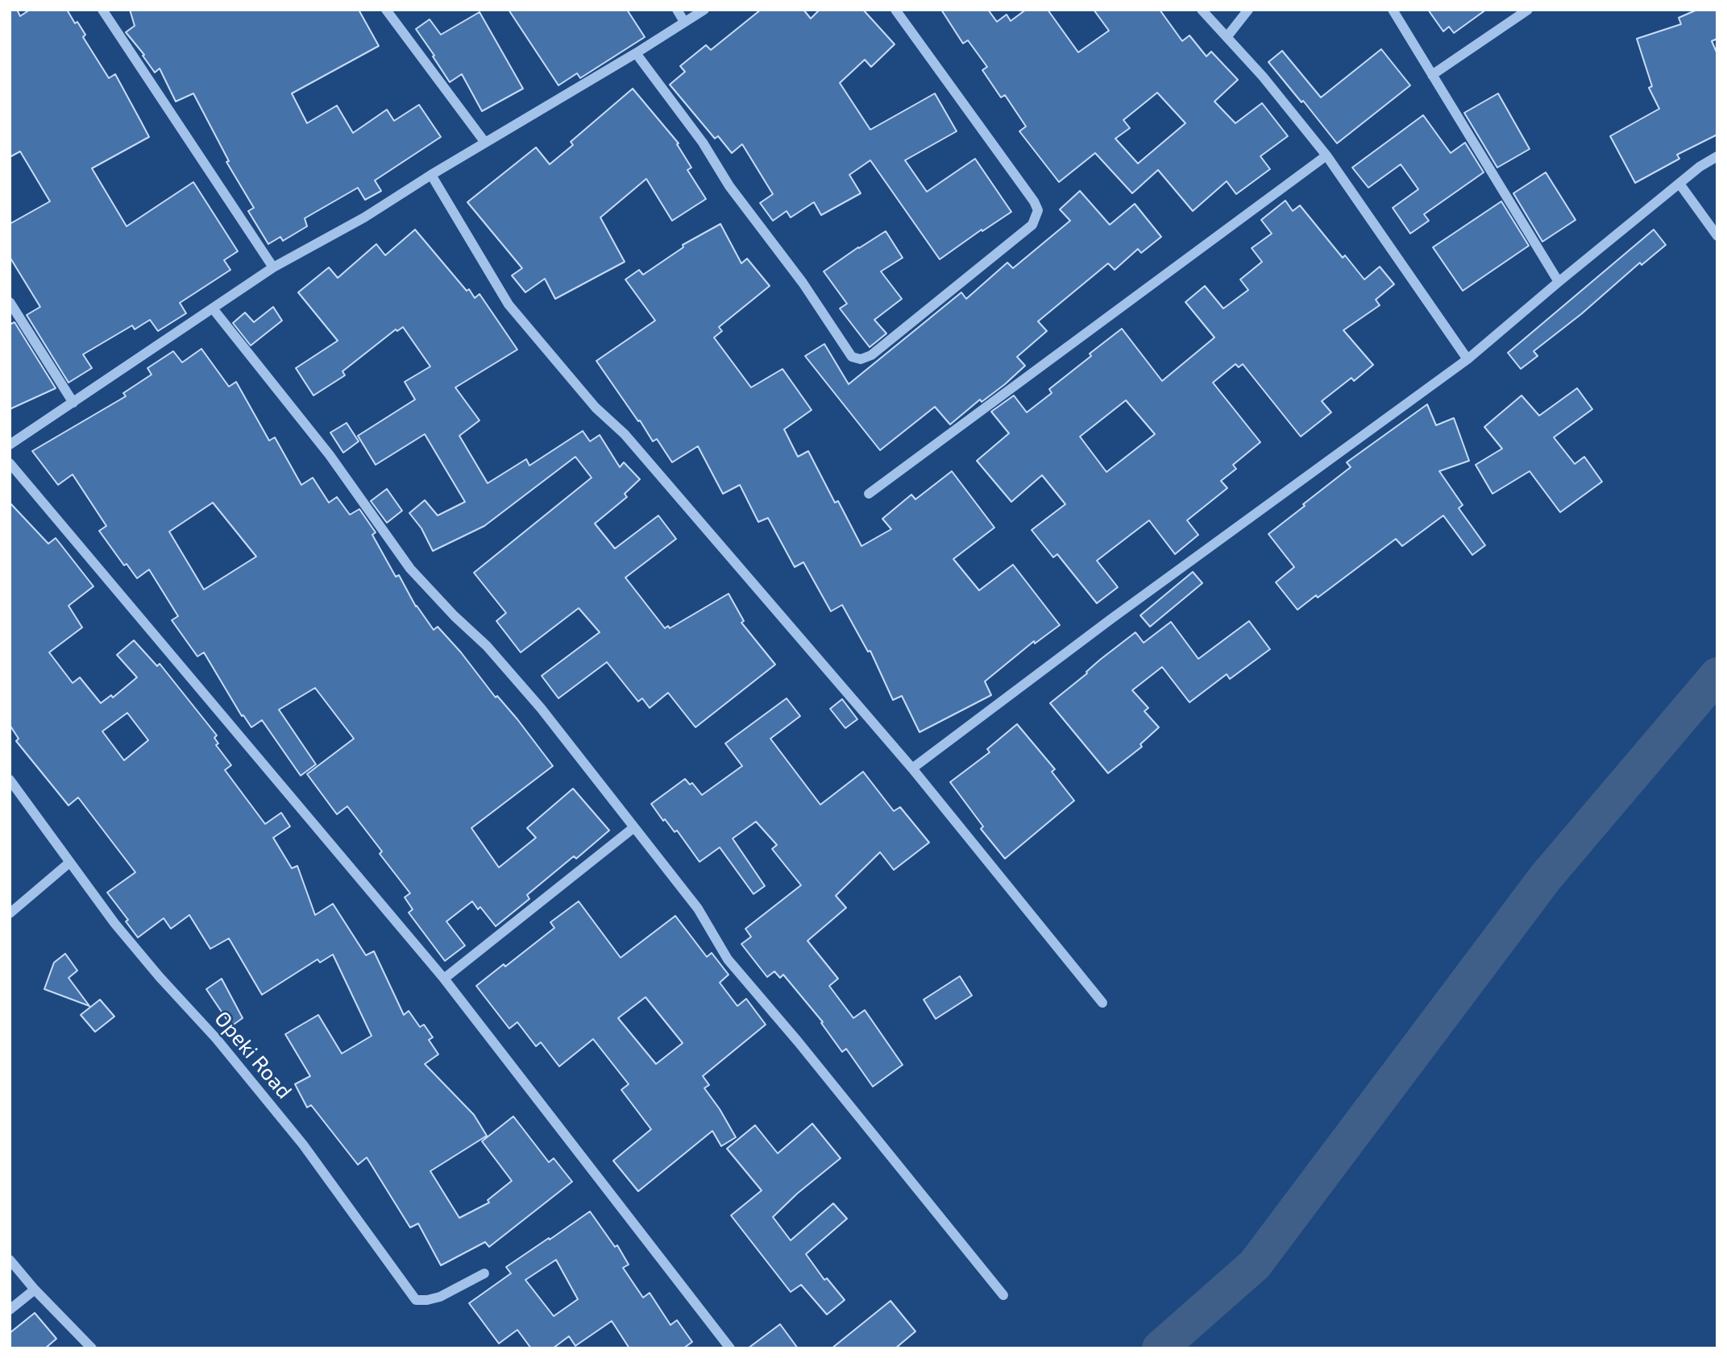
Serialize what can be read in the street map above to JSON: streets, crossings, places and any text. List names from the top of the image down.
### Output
{
  "streets": {
    "street": ["Opeki Road"]
  }
}
